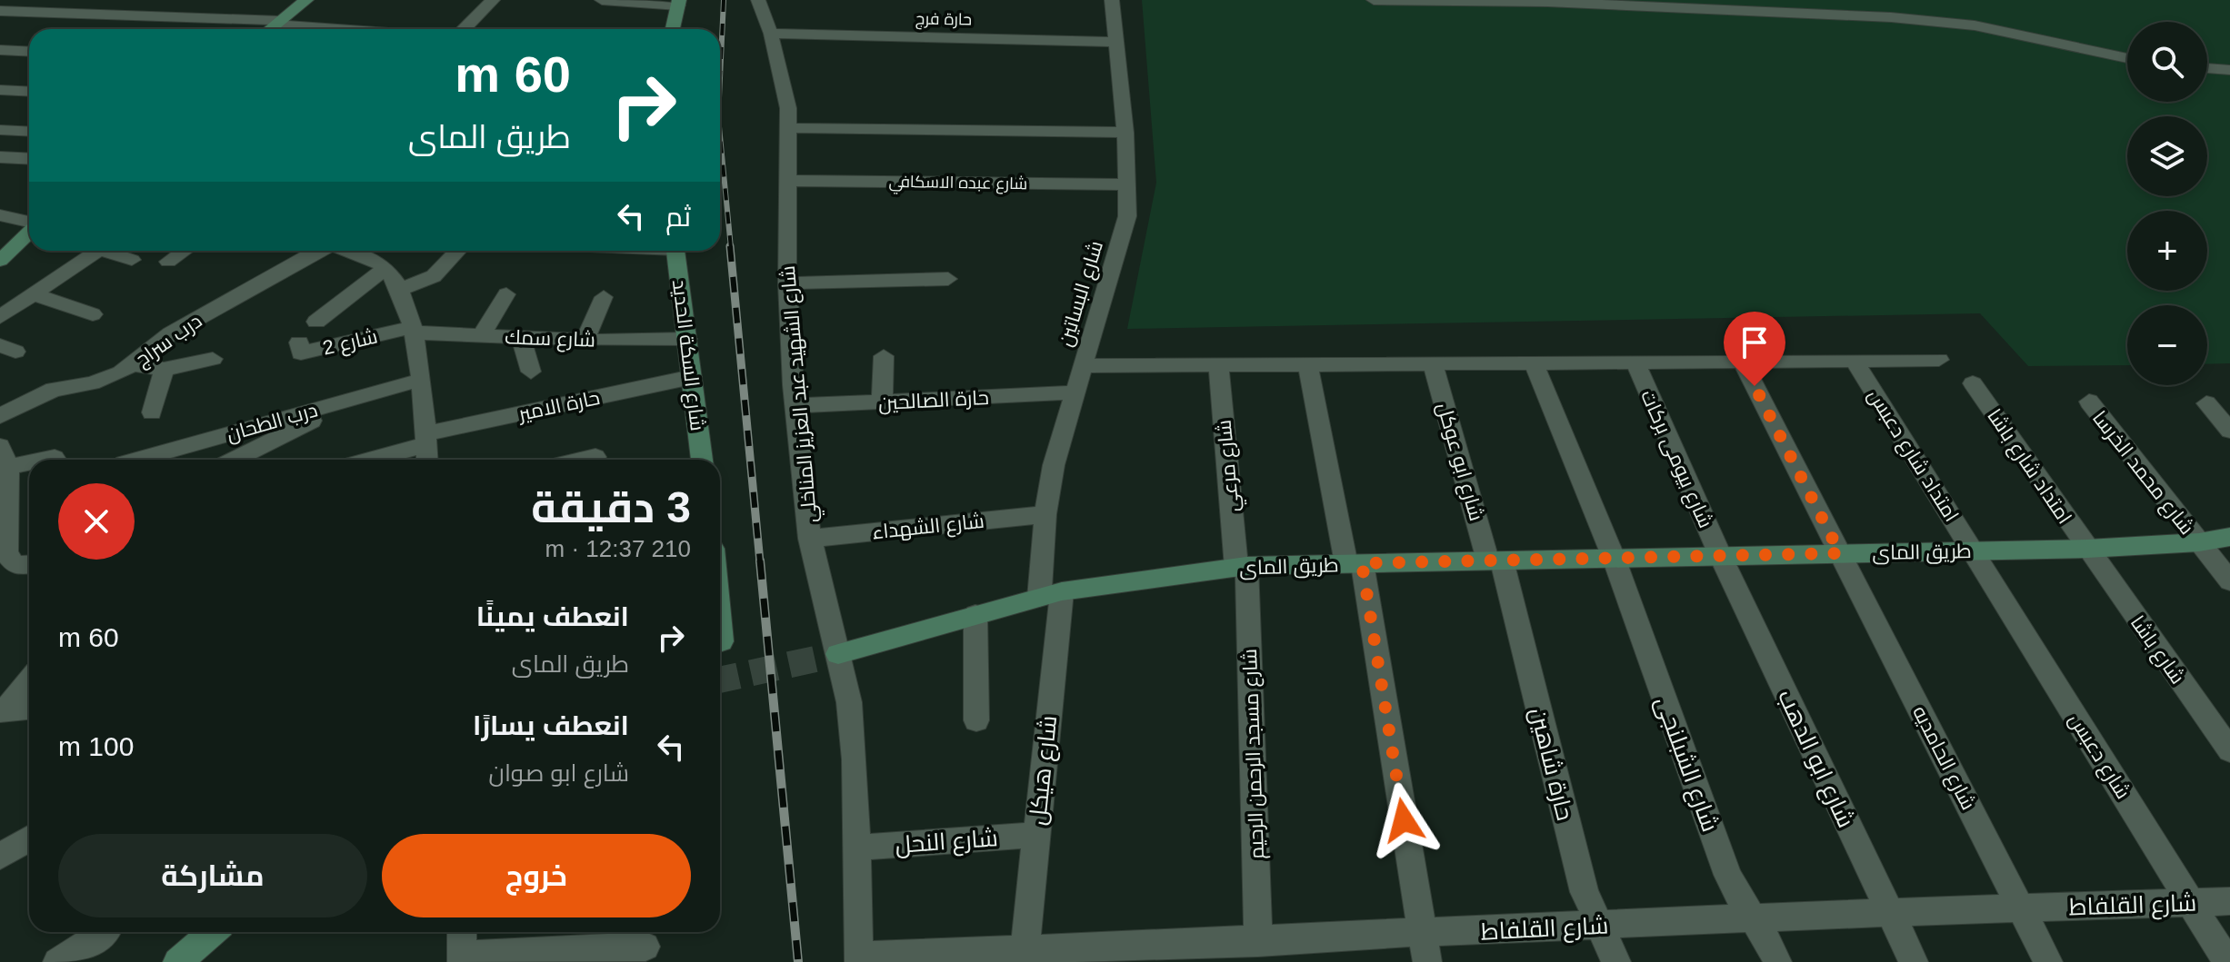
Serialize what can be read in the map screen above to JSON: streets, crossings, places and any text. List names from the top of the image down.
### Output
{
  "streets": {
    "street": [
      "حارة فرج",
      "شارع عبده الاسكافي",
      "شارع البساتين",
      "شارع سمك",
      "درب سراج",
      "شارع 2",
      "شارع السكة الحديد",
      "شارع الشهيد عبد العزيز المناخلي",
      "حارة الصالحين",
      "حارة الامير",
      "درب الطحان",
      "امتداد شارع دعبس",
      "شارع بيومى بركات",
      "شارع ابو عوكل",
      "شارع مرعي",
      "امتداد شارع باشا",
      "شارع محمد الخرسا",
      "شارع الشهداء",
      "طريق الماى",
      "شارع باشا",
      "شارع مسجد الرحمن الرحيم",
      "شارع دعبس",
      "شارع الحامديه",
      "شارع ابو الدهب",
      "حارة شاهين",
      "شارع الشبلنجى",
      "شارع هيكل",
      "شارع النحل",
      "شارع القلفاط"
    ]
  },
  "crossings": [
    ["حارة فرج", "شارع البساتين"],
    ["حارة فرج", "شارع الشهيد عبد العزيز المناخلي"],
    ["شارع عبده الاسكافي", "شارع البساتين"],
    ["شارع عبده الاسكافي", "شارع الشهيد عبد العزيز المناخلي"],
    ["شارع البساتين", "حارة الصالحين"],
    ["شارع البساتين", "شارع الشهداء"],
    ["شارع البساتين", "طريق الماى"],
    ["شارع البساتين", "شارع هيكل"],
    ["شارع سمك", "شارع 2"],
    ["شارع سمك", "شارع السكة الحديد"],
    ["شارع السكة الحديد", "حارة الامير"],
    ["شارع الشهيد عبد العزيز المناخلي", "حارة الصالحين"],
    ["شارع الشهيد عبد العزيز المناخلي", "شارع الشهداء"],
    ["شارع الشهيد عبد العزيز المناخلي", "طريق الماى"],
    ["شارع الشهيد عبد العزيز المناخلي", "شارع النحل"],
    ["شارع الشهيد عبد العزيز المناخلي", "شارع القلفاط"],
    ["امتداد شارع دعبس", "طريق الماى"],
    ["امتداد شارع دعبس", "شارع دعبس"],
    ["شارع بيومى بركات", "طريق الماى"],
    ["شارع بيومى بركات", "شارع ابو الدهب"],
    ["شارع ابو عوكل", "طريق الماى"],
    ["شارع ابو عوكل", "حارة شاهين"],
    ["شارع مرعي", "طريق الماى"],
    ["شارع مرعي", "شارع مسجد الرحمن الرحيم"],
    ["امتداد شارع باشا", "طريق الماى"],
    ["امتداد شارع باشا", "شارع باشا"],
    ["شارع محمد الخرسا", "طريق الماى"],
    ["طريق الماى", "شارع باشا"],
    ["طريق الماى", "شارع مسجد الرحمن الرحيم"],
    ["طريق الماى", "شارع دعبس"],
    ["طريق الماى", "شارع الحامديه"],
    ["طريق الماى", "شارع ابو الدهب"],
    ["طريق الماى", "حارة شاهين"],
    ["طريق الماى", "شارع الشبلنجى"],
    ["طريق الماى", "شارع هيكل"],
    ["شارع مسجد الرحمن الرحيم", "شارع القلفاط"],
    ["شارع دعبس", "شارع القلفاط"],
    ["شارع الحامديه", "شارع القلفاط"],
    ["شارع ابو الدهب", "شارع القلفاط"],
    ["حارة شاهين", "شارع القلفاط"],
    ["شارع الشبلنجى", "شارع القلفاط"],
    ["شارع هيكل", "شارع النحل"],
    ["شارع هيكل", "شارع القلفاط"]
  ],
  "page": {
    "map_buttons": ["+", "−"],
    "turn": ["60 m", "طريق الماى"],
    "then": "ثم",
    "heading": ["3 دقيقة", "210 m · 12:37"],
    "list": [
      {
        "name": "انعطف يمينًا",
        "note": "طريق الماى",
        "value": "60 m"
      },
      {
        "name": "انعطف يسارًا",
        "note": "شارع ابو صوان",
        "value": "100 m"
      }
    ],
    "buttons": ["خروج", "مشاركة"]
  }
}
